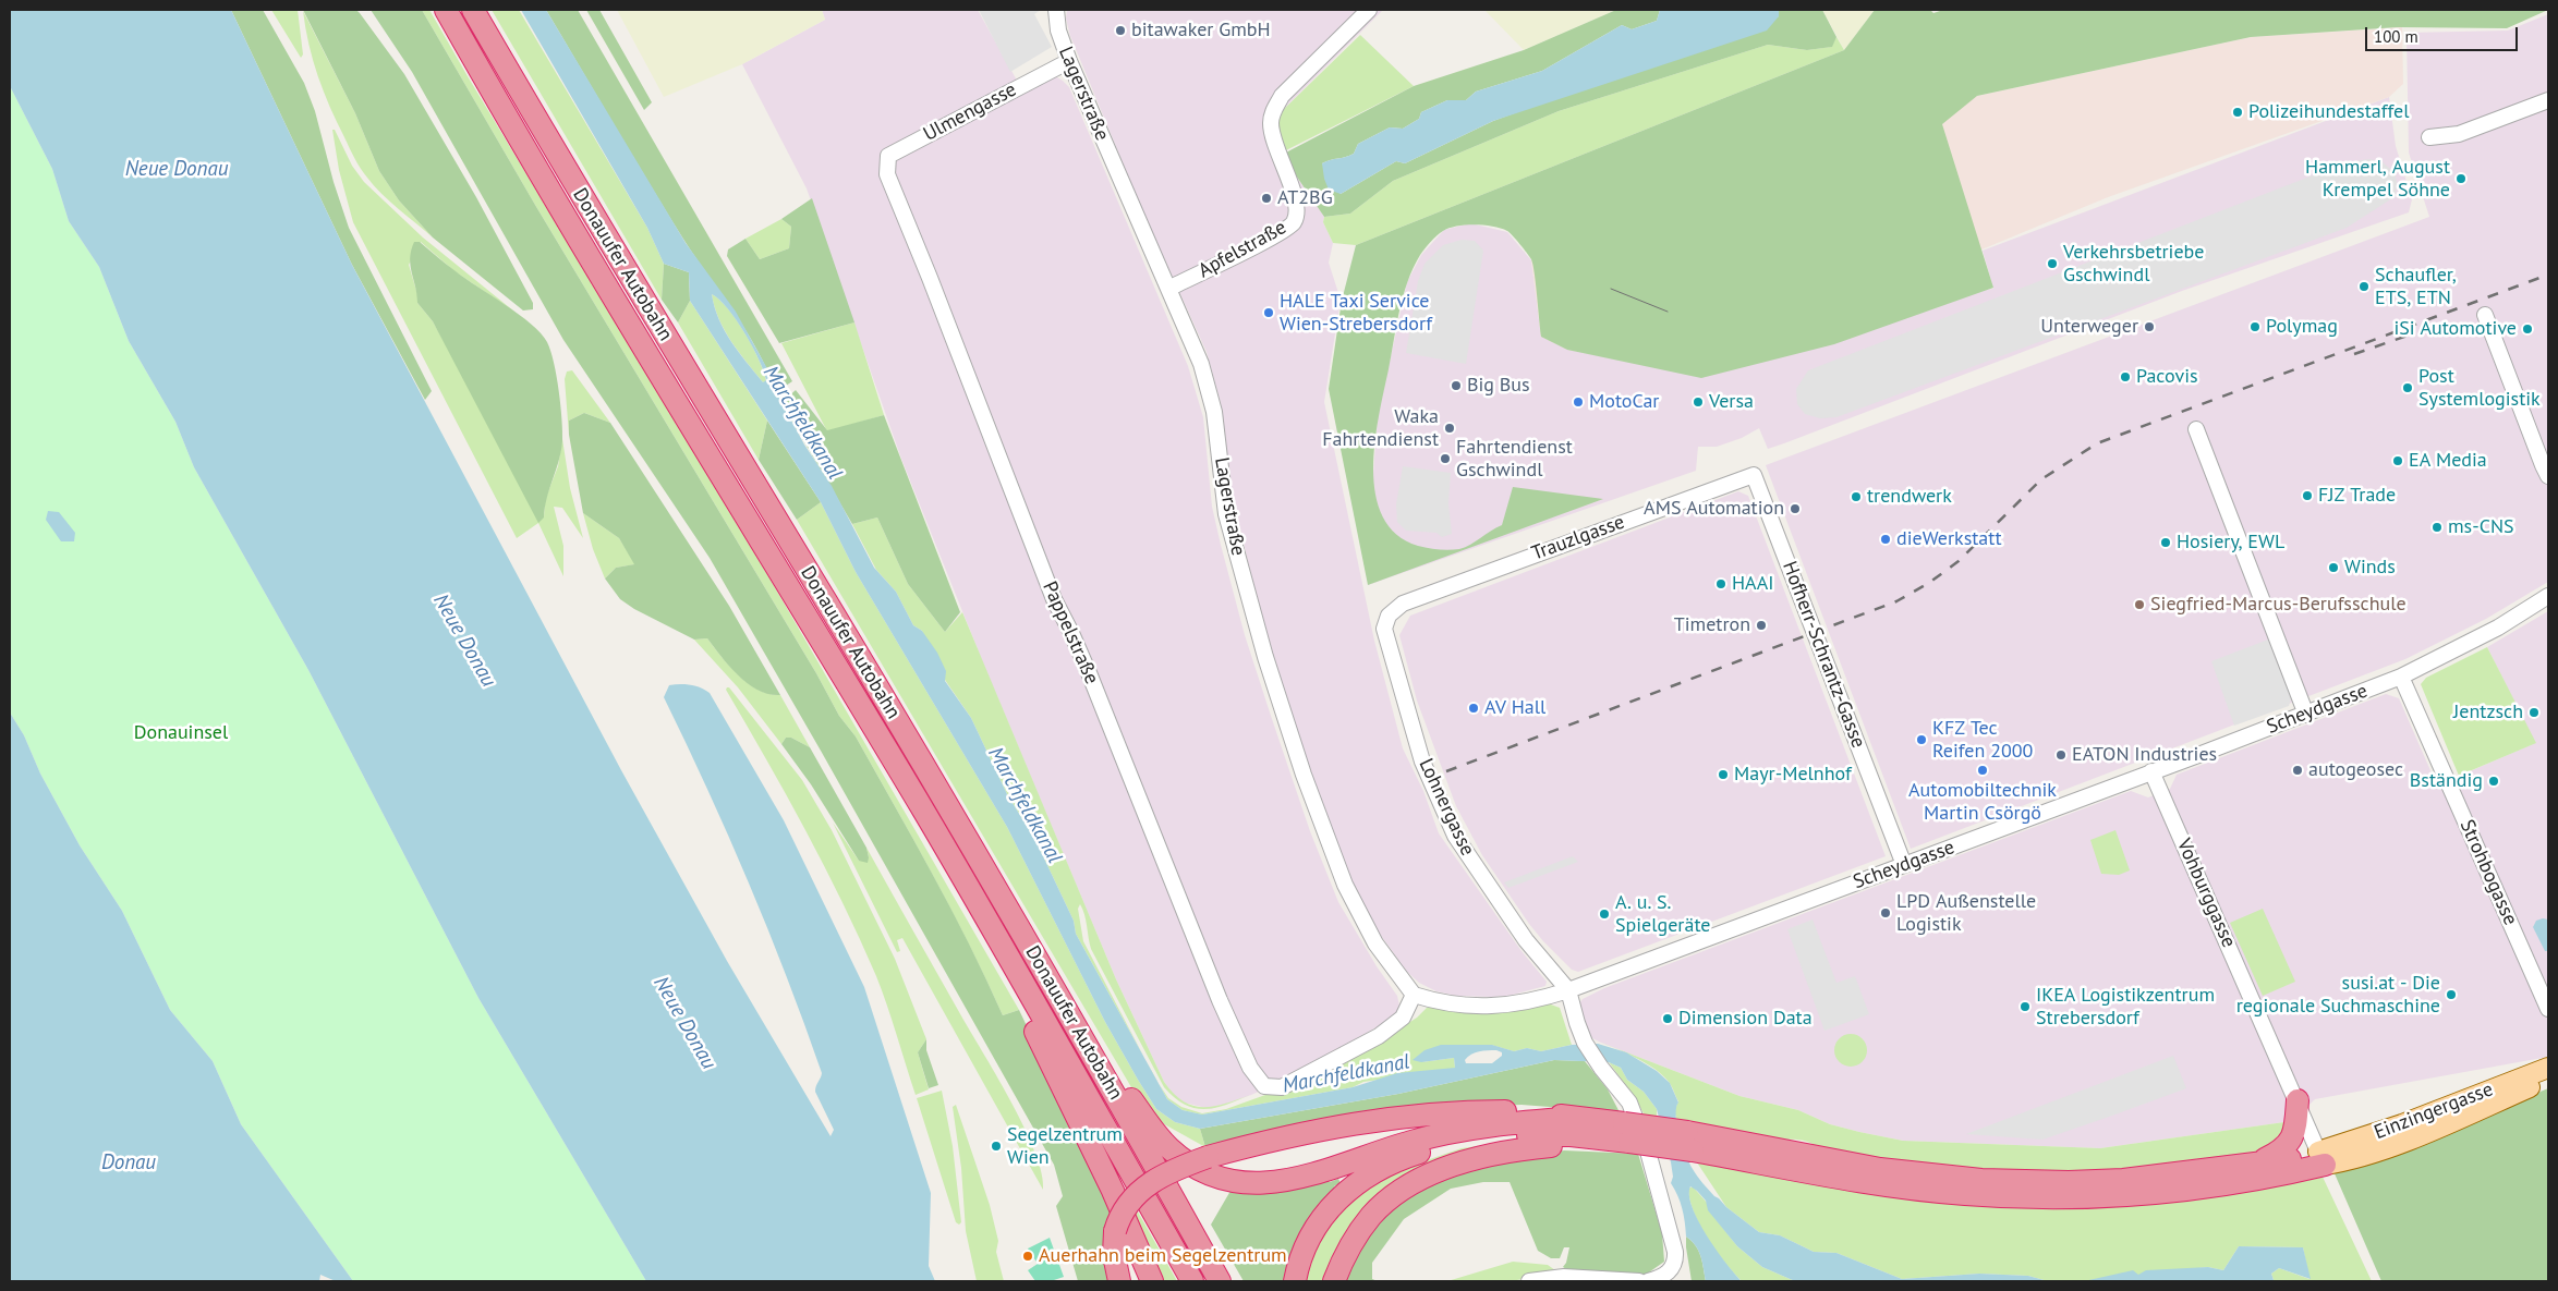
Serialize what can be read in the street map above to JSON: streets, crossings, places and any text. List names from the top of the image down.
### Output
{
  "streets": {
    "highway": ["Donauufer Autobahn"],
    "main road": ["Einzingergasse"],
    "street": [
      "Lagerstraße",
      "Ulmengasse",
      "Apfelstraße",
      "Trauzlgasse",
      "Pappelstraße",
      "Hofherr-Schrantz-Gasse",
      "Scheydgasse",
      "Lohnergasse",
      "Strohbogasse",
      "Vohburggasse"
    ]
  },
  "crossings": [
    ["Lagerstraße", "Ulmengasse"],
    ["Lagerstraße", "Apfelstraße"],
    ["Lagerstraße", "Pappelstraße"],
    ["Lagerstraße", "Scheydgasse"],
    ["Ulmengasse", "Pappelstraße"],
    ["Trauzlgasse", "Hofherr-Schrantz-Gasse"],
    ["Trauzlgasse", "Lohnergasse"],
    ["Pappelstraße", "Scheydgasse"],
    ["Hofherr-Schrantz-Gasse", "Scheydgasse"],
    ["Scheydgasse", "Lohnergasse"],
    ["Scheydgasse", "Strohbogasse"],
    ["Scheydgasse", "Vohburggasse"],
    ["Vohburggasse", "Einzingergasse"]
  ],
  "water": ["Neue Donau", "Marchfeldkanal", "Donau"],
  "parks": ["Donauinsel"],
  "places": [
    "bitawaker GmbH",
    "Polizeihundestaffel",
    "Hammerl, August Krempel Söhne",
    "AT2BG",
    "Verkehrsbetriebe Gschwindl",
    "Schaufler, ETS, ETN",
    "HALE Taxi Service Wien-Strebersdorf",
    "Unterweger",
    "Polymag",
    "iSi Automotive",
    "Pacovis",
    "Big Bus",
    "Post Systemlogistik",
    "MotoCar",
    "Versa",
    "Waka Fahrtendienst",
    "Fahrtendienst Gschwindl",
    "EA Media",
    "FJZ Trade",
    "trendwerk",
    "AMS Automation",
    "ms-CNS",
    "dieWerkstatt",
    "Hosiery, EWL",
    "Winds",
    "HAAI",
    "Siegfried-Marcus-Berufsschule",
    "Timetron",
    "AV Hall",
    "Jentzsch",
    "KFZ Tec Reifen 2000",
    "EATON Industries",
    "Automobiltechnik Martin Csörgö",
    "autogeosec",
    "Mayr-Melnhof",
    "Bständig",
    "LPD Außenstelle Logistik",
    "A. u. S. Spielgeräte",
    "susi.at - Die regionale Suchmaschine",
    "IKEA Logistikzentrum Strebersdorf",
    "Dimension Data",
    "Segelzentrum Wien",
    "Auerhahn beim Segelzentrum"
  ],
  "scale_bar": "100 m"
}
